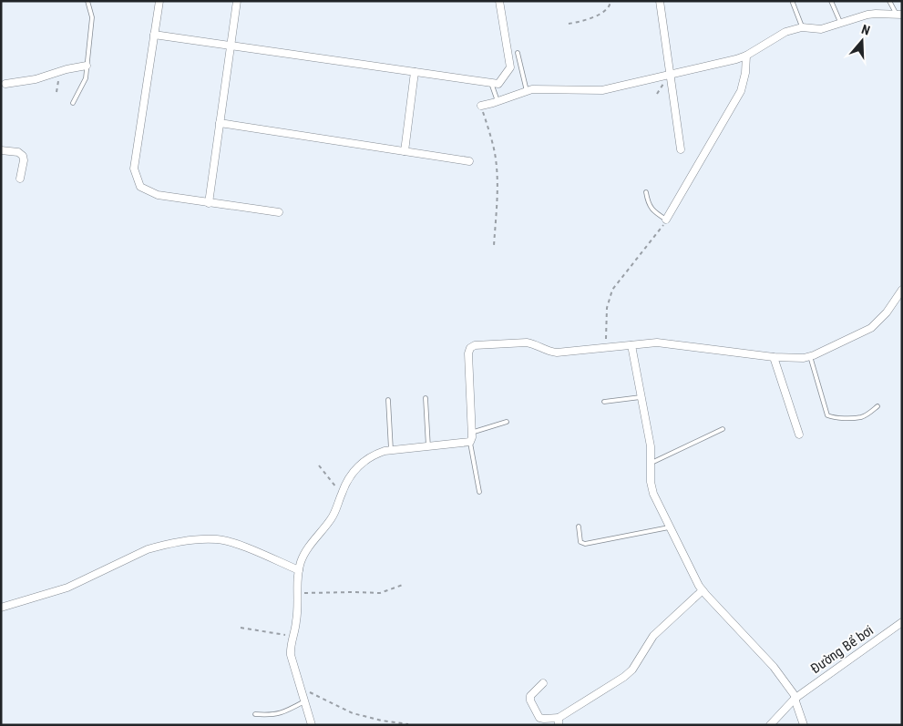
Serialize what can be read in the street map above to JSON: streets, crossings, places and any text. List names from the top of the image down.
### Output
{
  "streets": {
    "street": ["Đường Bể bơi"]
  },
  "north": "top"
}
